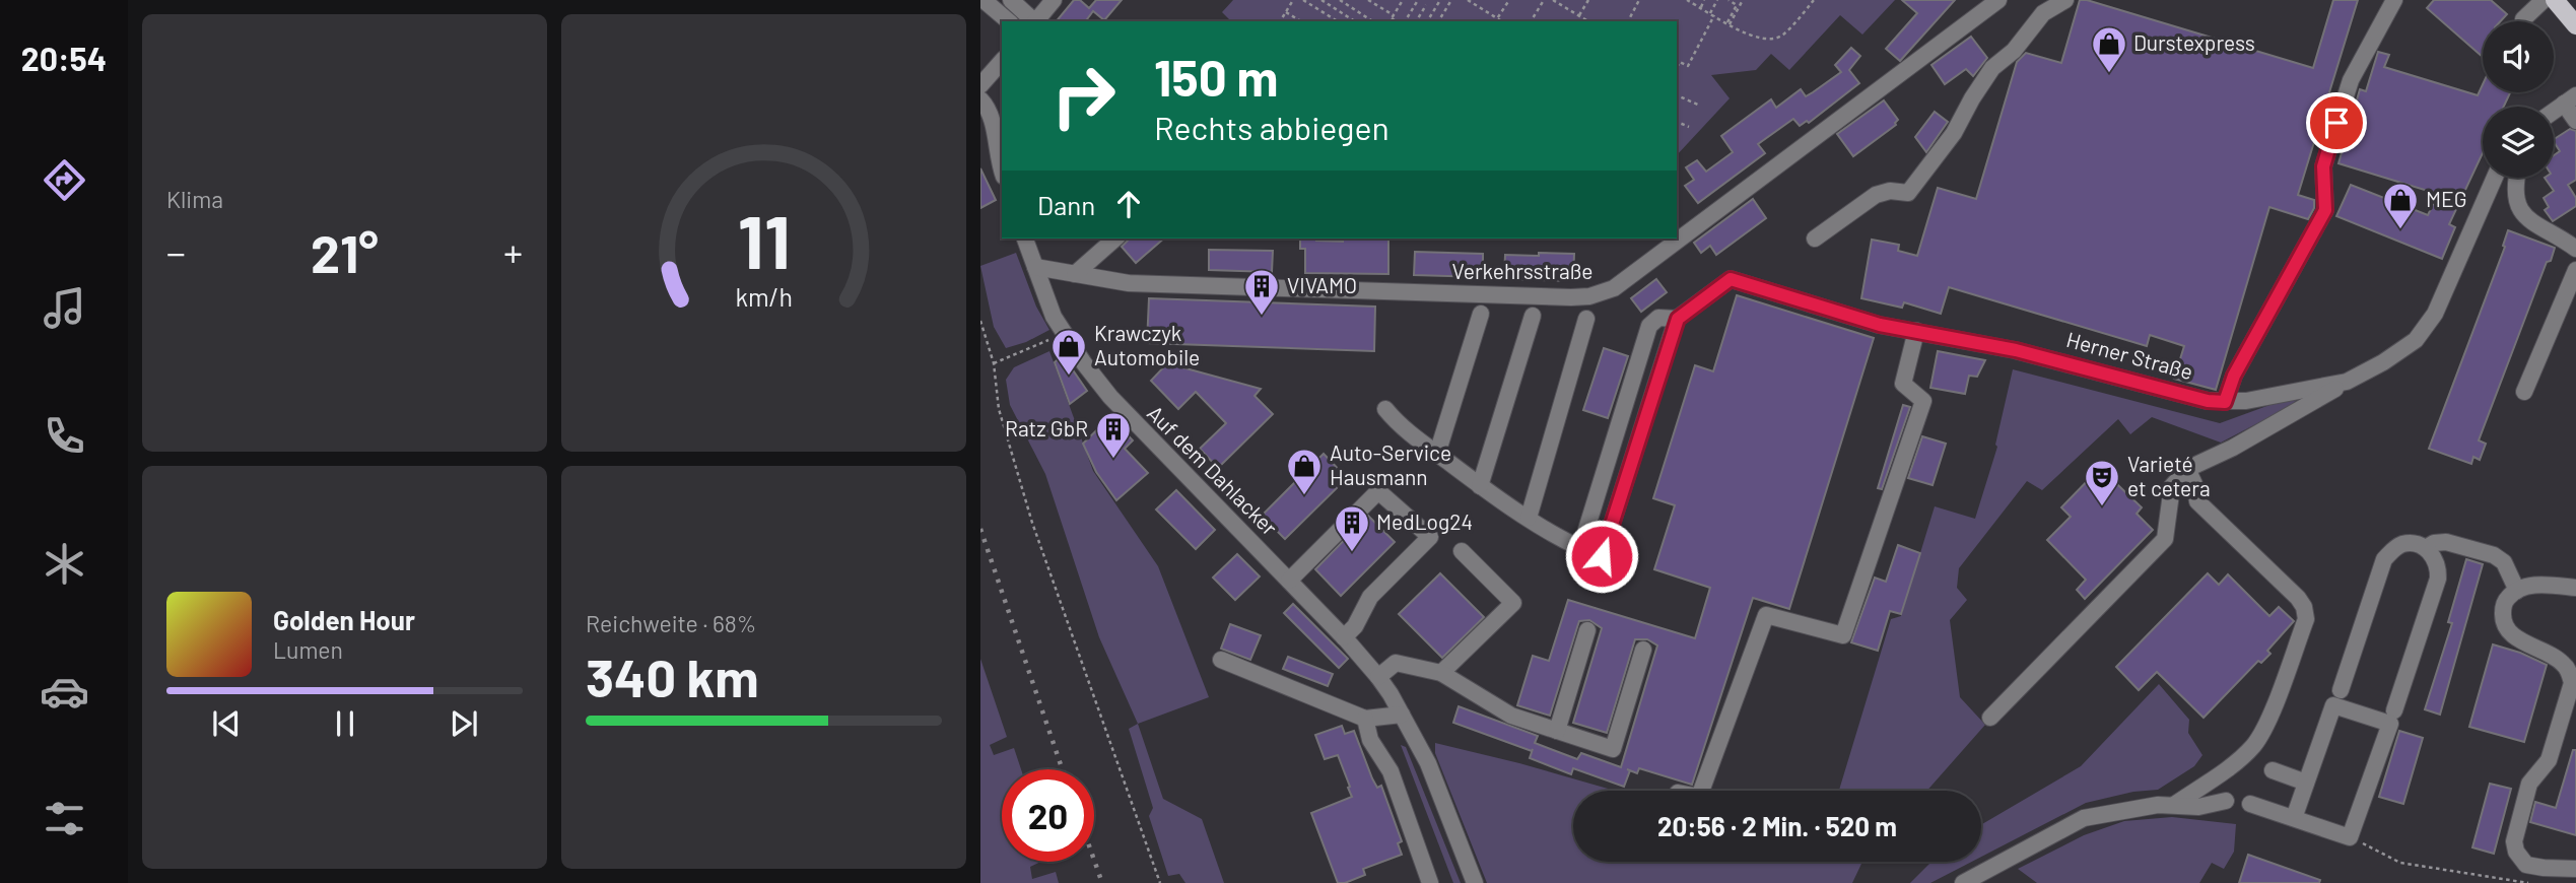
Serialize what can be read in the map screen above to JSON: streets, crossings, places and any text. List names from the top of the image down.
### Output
{
  "streets": {
    "street": ["Verkehrsstraße", "Herner Straße", "Auf dem Dahlacker"]
  },
  "crossings": [
    ["Verkehrsstraße", "Auf dem Dahlacker"]
  ],
  "places": {
    "shop": [
      "Durstexpress",
      "MEG",
      "Krawczyk Automobile",
      "Auto-Service Hausmann"
    ],
    "building": ["VIVAMO", "Ratz GbR", "MedLog24"],
    "theatre": ["Varieté et cetera"]
  },
  "page": {
    "tabs": "20:54",
    "tile": [
      "Klima",
      ["Reichweite · 68%", "340 km"]
    ],
    "turn": ["150 m", "Rechts abbiegen"],
    "then": "Dann",
    "heat": ["−", "21°", "+"],
    "song": ["Golden Hour", "Lumen"],
    "limit": "20",
    "trip": "20:56 · 2 Min. · 520 m",
    "gauge": ["11", "km/h"]
  }
}
